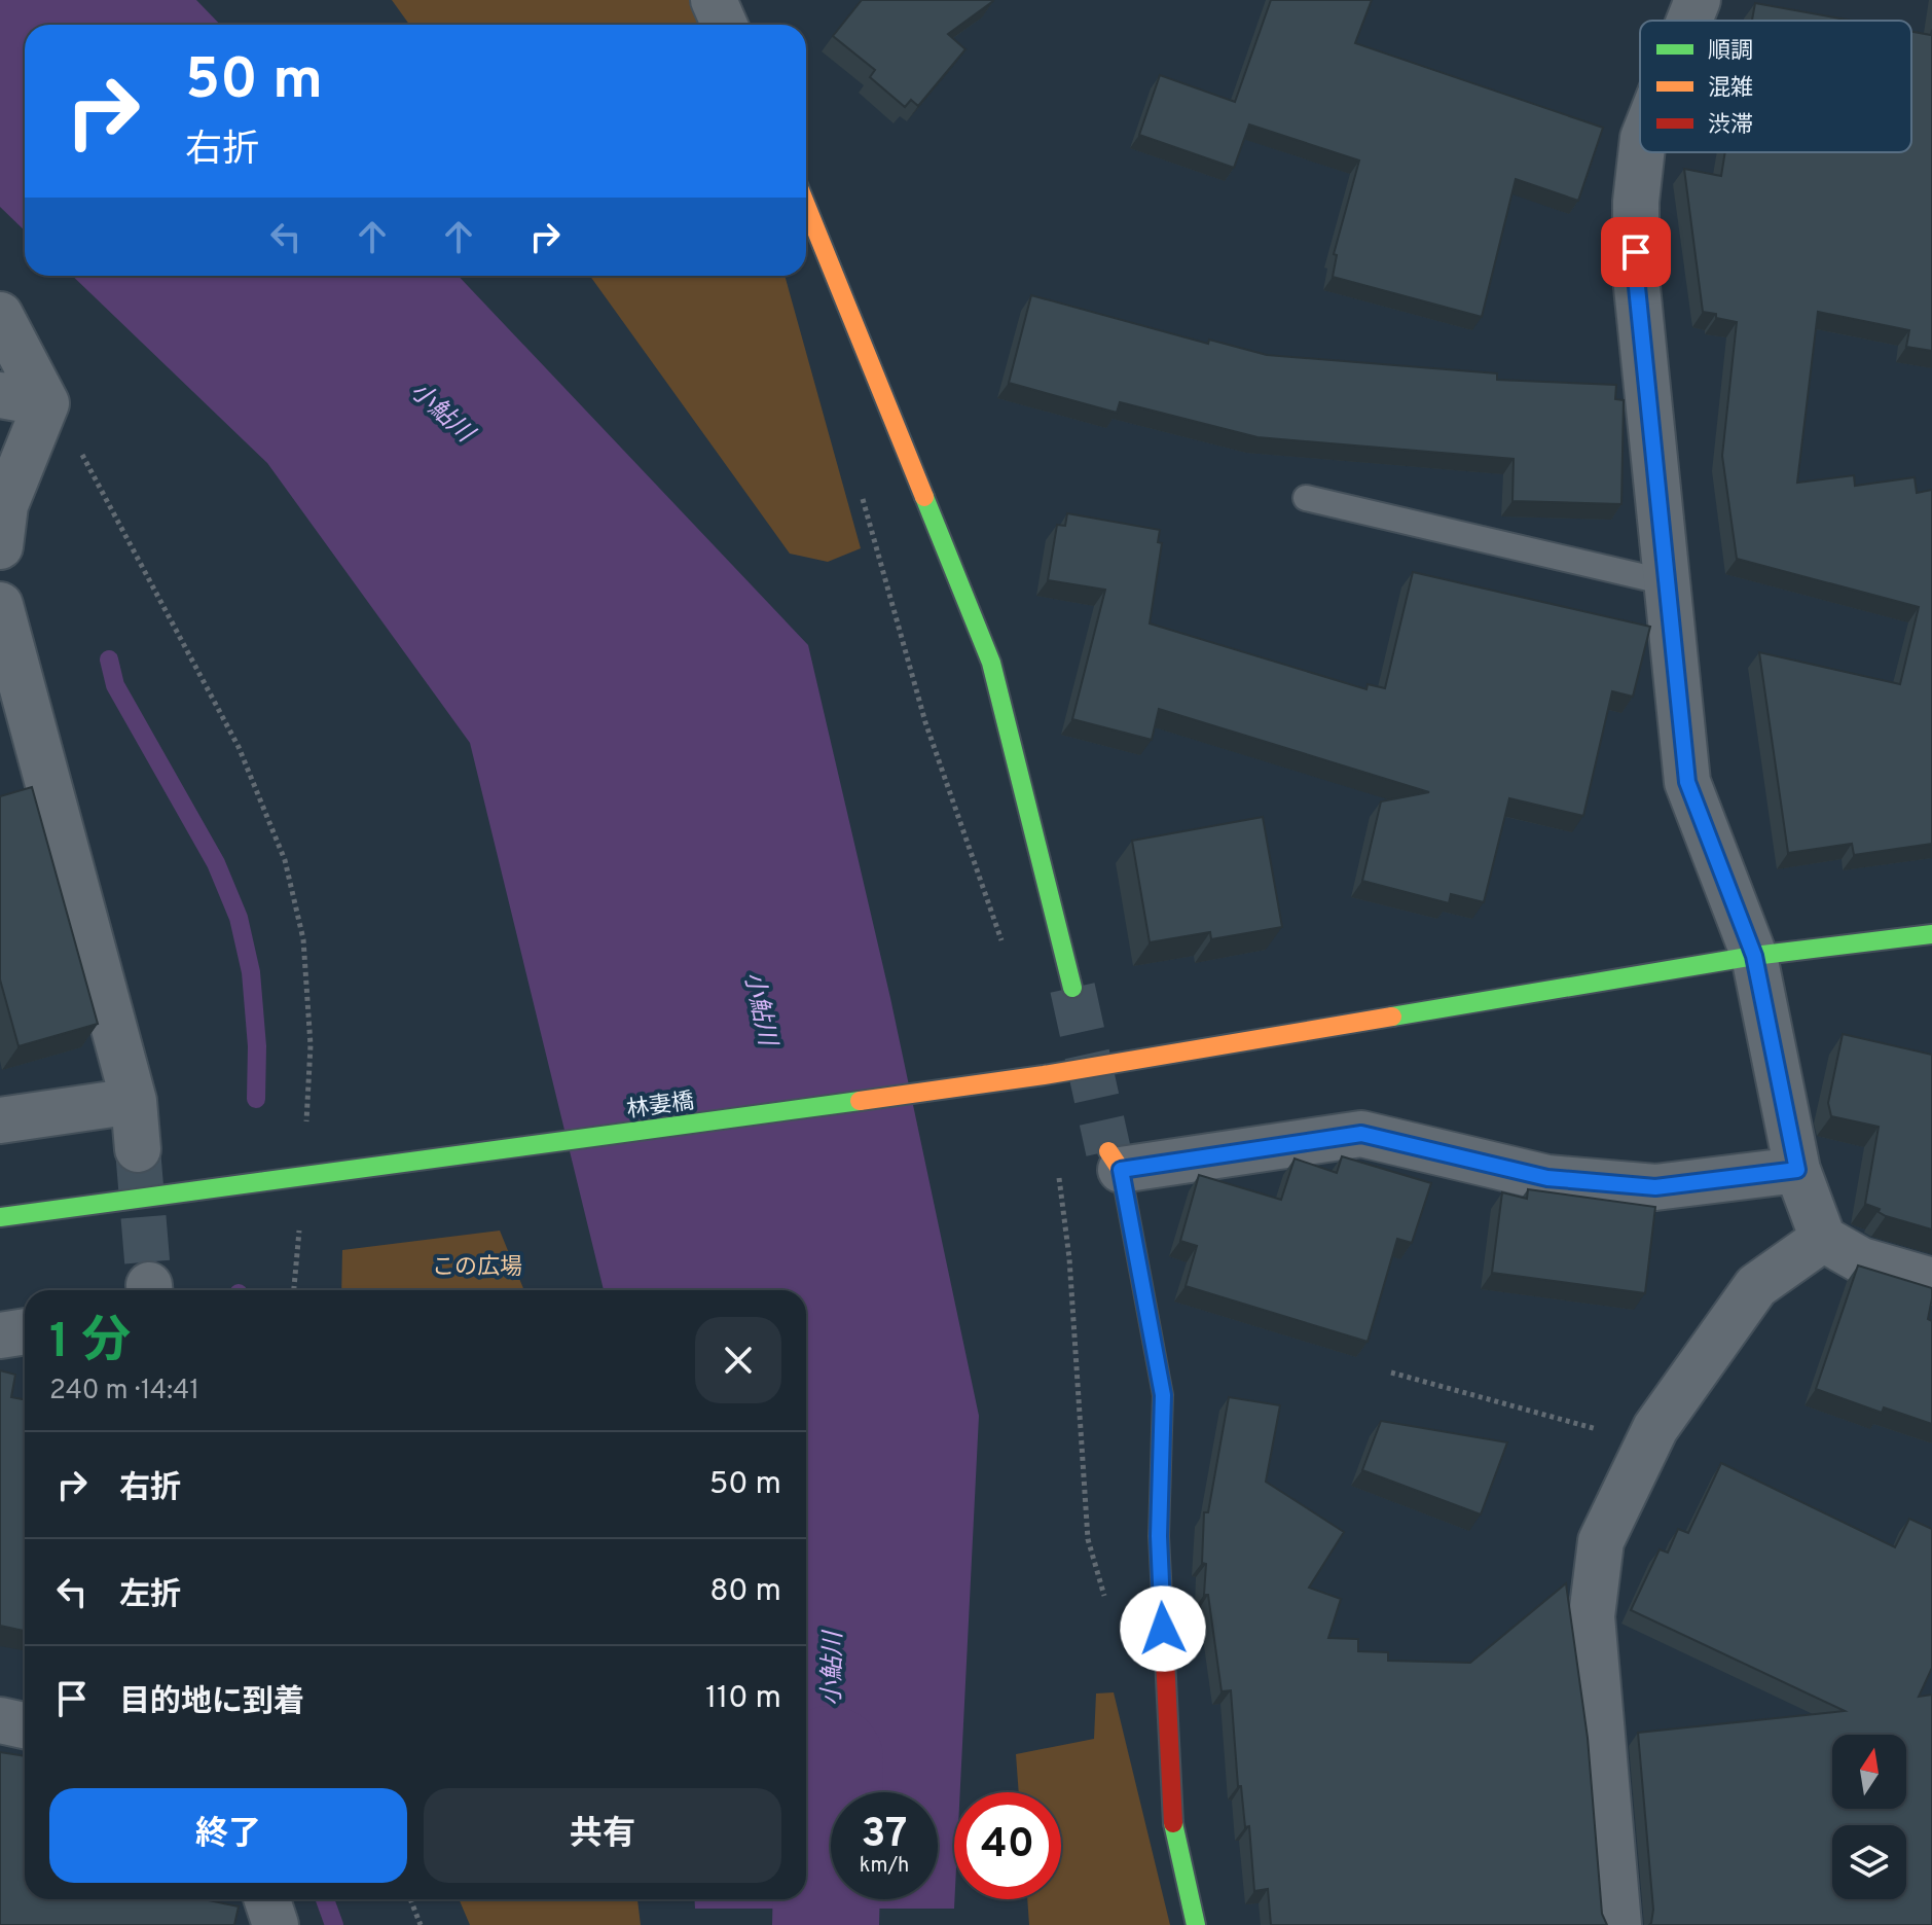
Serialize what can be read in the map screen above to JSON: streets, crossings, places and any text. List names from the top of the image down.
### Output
{
  "streets": {
    "street": ["林妻橋"]
  },
  "water": ["小鮎川"],
  "parks": ["この広場"],
  "legend": ["順調", "混雑", "渋滞"],
  "north": "top",
  "page": {
    "turn": ["50 m", "右折"],
    "heading": ["1 分", "240 m · 14:41"],
    "list": [
      {
        "name": "右折",
        "value": "50 m"
      },
      {
        "name": "左折",
        "value": "80 m"
      },
      {
        "name": "目的地に到着",
        "value": "110 m"
      }
    ],
    "buttons": ["終了", "共有"],
    "speed": "37 km/h",
    "limit": "40"
  }
}
